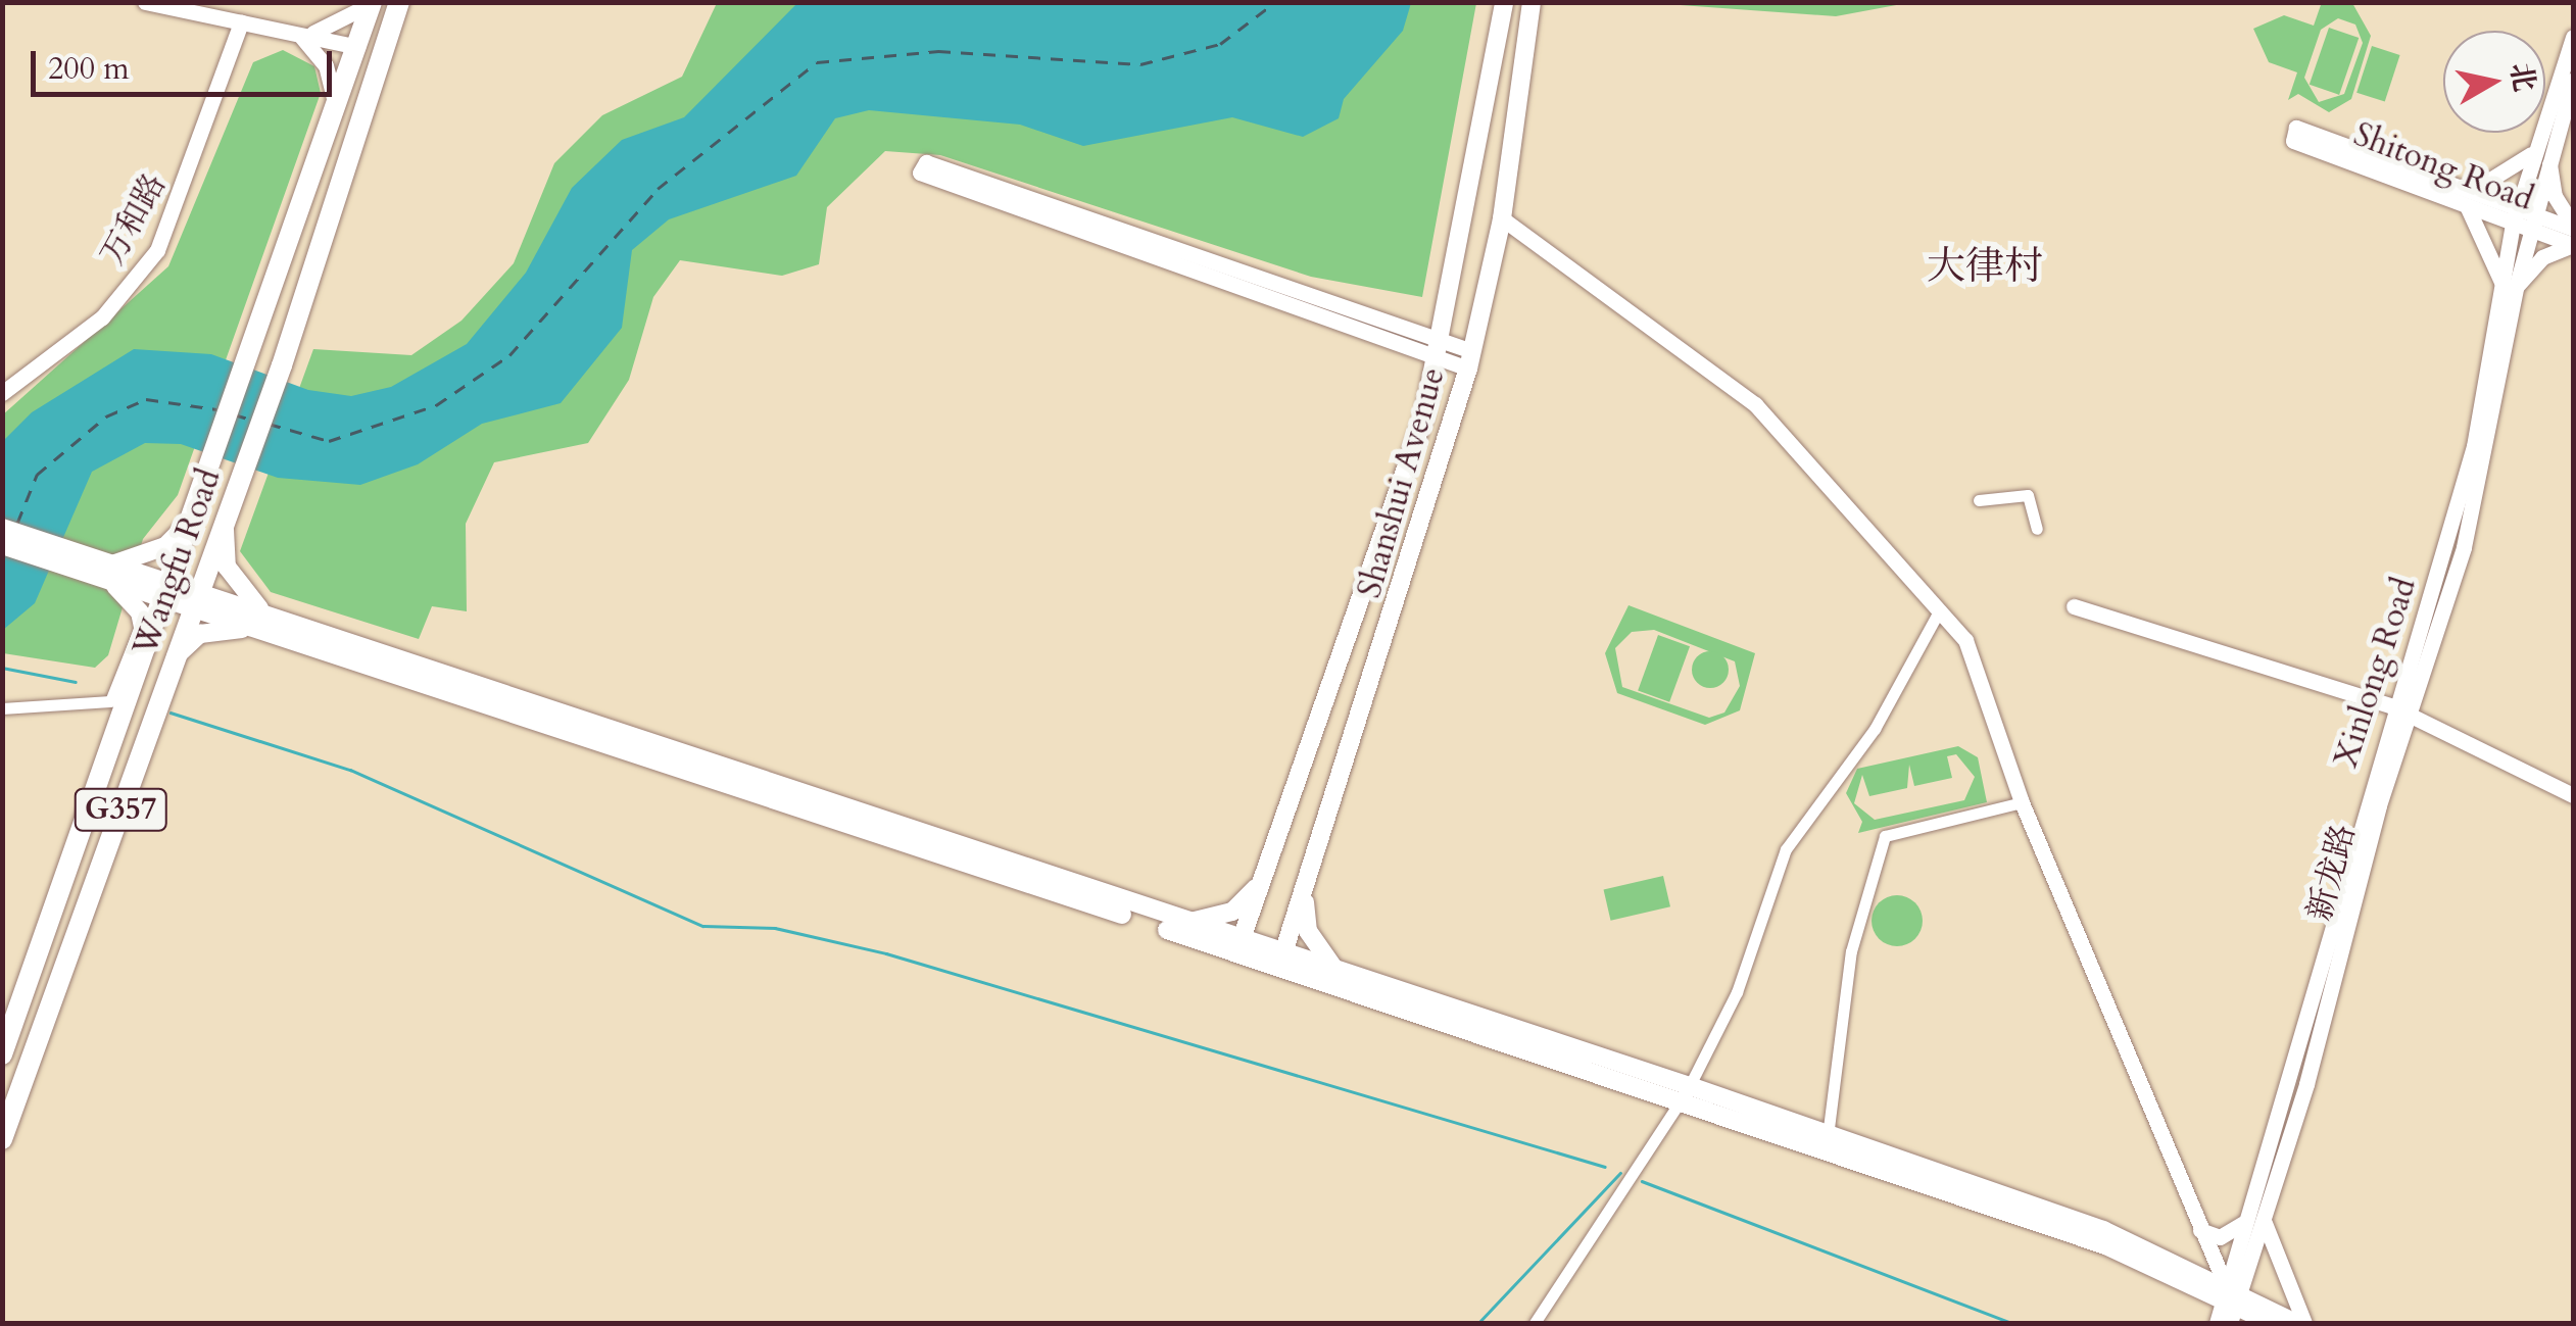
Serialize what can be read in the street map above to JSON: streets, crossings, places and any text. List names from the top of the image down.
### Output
{
  "streets": {
    "highway": ["Wangfu Road", "G357"],
    "main road": ["Shanshui Avenue"],
    "street": [
      "Shitong Road",
      "万和路",
      "Xinlong Road",
      "新龙路"
    ]
  },
  "crossings": [
    ["Shitong Road", "Xinlong Road"],
    ["Xinlong Road", "新龙路"]
  ],
  "districts": ["大律村"],
  "scale_bar": "200 m",
  "north": "right"
}
